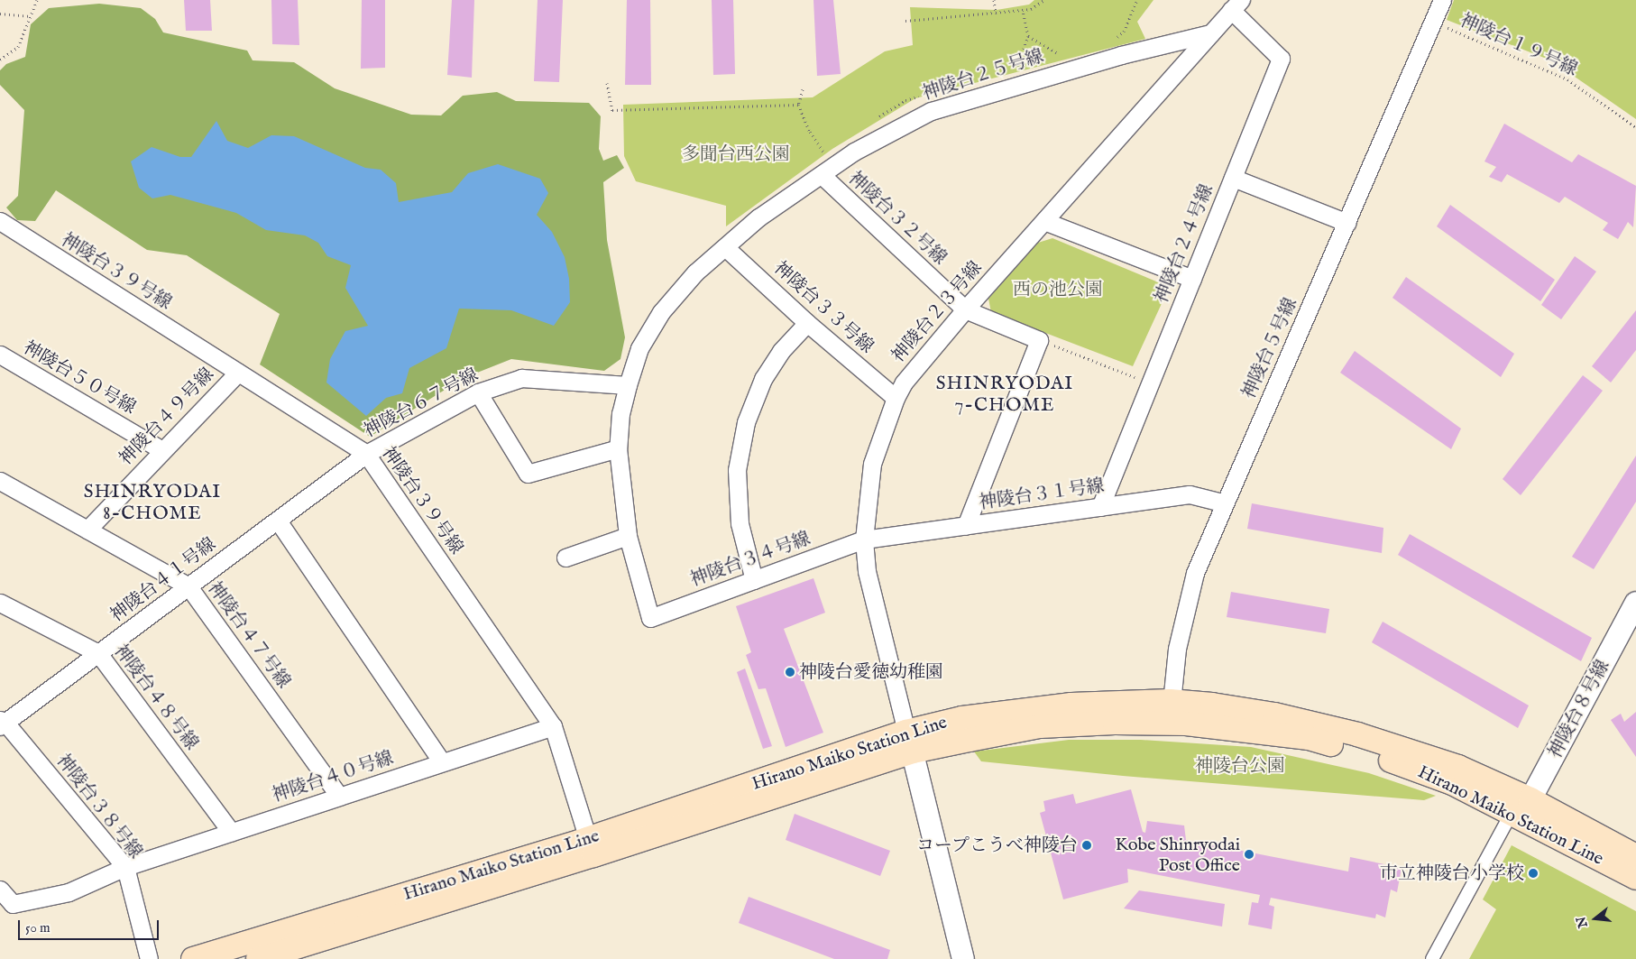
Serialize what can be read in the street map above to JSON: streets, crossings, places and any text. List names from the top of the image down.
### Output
{
  "streets": {
    "main road": ["Hirano Maiko Station Line"],
    "street": [
      "神陵台２５号線",
      "神陵台３２号線",
      "神陵台２４号線",
      "神陵台３９号線",
      "神陵台３３号線",
      "神陵台２３号線",
      "神陵台５号線",
      "神陵台５０号線",
      "神陵台６７号線",
      "神陵台４９号線",
      "神陵台３１号線",
      "神陵台３４号線",
      "神陵台４１号線",
      "神陵台４７号線",
      "神陵台４８号線",
      "神陵台８号線",
      "神陵台４０号線",
      "神陵台３８号線"
    ],
    "path": ["神陵台１９号線"]
  },
  "crossings": [
    ["神陵台１９号線", "神陵台５号線"],
    ["神陵台２５号線", "神陵台３２号線"],
    ["神陵台２５号線", "神陵台３３号線"],
    ["神陵台２５号線", "神陵台２３号線"],
    ["神陵台２５号線", "神陵台６７号線"],
    ["神陵台２５号線", "神陵台３４号線"],
    ["神陵台３２号線", "神陵台２３号線"],
    ["神陵台２４号線", "神陵台２３号線"],
    ["神陵台２４号線", "神陵台３１号線"],
    ["神陵台３９号線", "神陵台６７号線"],
    ["神陵台３９号線", "神陵台４９号線"],
    ["神陵台３９号線", "神陵台４１号線"],
    ["神陵台３９号線", "Hirano Maiko Station Line"],
    ["神陵台３９号線", "神陵台４０号線"],
    ["神陵台３３号線", "神陵台２３号線"],
    ["神陵台２３号線", "神陵台３１号線"],
    ["神陵台２３号線", "神陵台３４号線"],
    ["神陵台２３号線", "Hirano Maiko Station Line"],
    ["神陵台５号線", "神陵台３１号線"],
    ["神陵台５号線", "Hirano Maiko Station Line"],
    ["神陵台５０号線", "神陵台４９号線"],
    ["神陵台６７号線", "神陵台４１号線"],
    ["神陵台４９号線", "神陵台４７号線"],
    ["神陵台３１号線", "神陵台３４号線"],
    ["神陵台４１号線", "神陵台４７号線"],
    ["神陵台４１号線", "神陵台４８号線"],
    ["神陵台４１号線", "神陵台３８号線"],
    ["神陵台４７号線", "神陵台４０号線"],
    ["神陵台４８号線", "神陵台４０号線"],
    ["神陵台８号線", "Hirano Maiko Station Line"],
    ["神陵台４０号線", "神陵台３８号線"]
  ],
  "districts": ["SHINRYODAI 7-CHOME", "SHINRYODAI 8-CHOME"],
  "parks": ["多聞台西公園", "西の池公園", "神陵台公園"],
  "places": [
    "神陵台愛徳幼稚園",
    "コープこうべ神陵台",
    "Kobe Shinryodai Post Office",
    "市立神陵台小学校"
  ],
  "scale_bar": "50 m",
  "north": "left"
}
